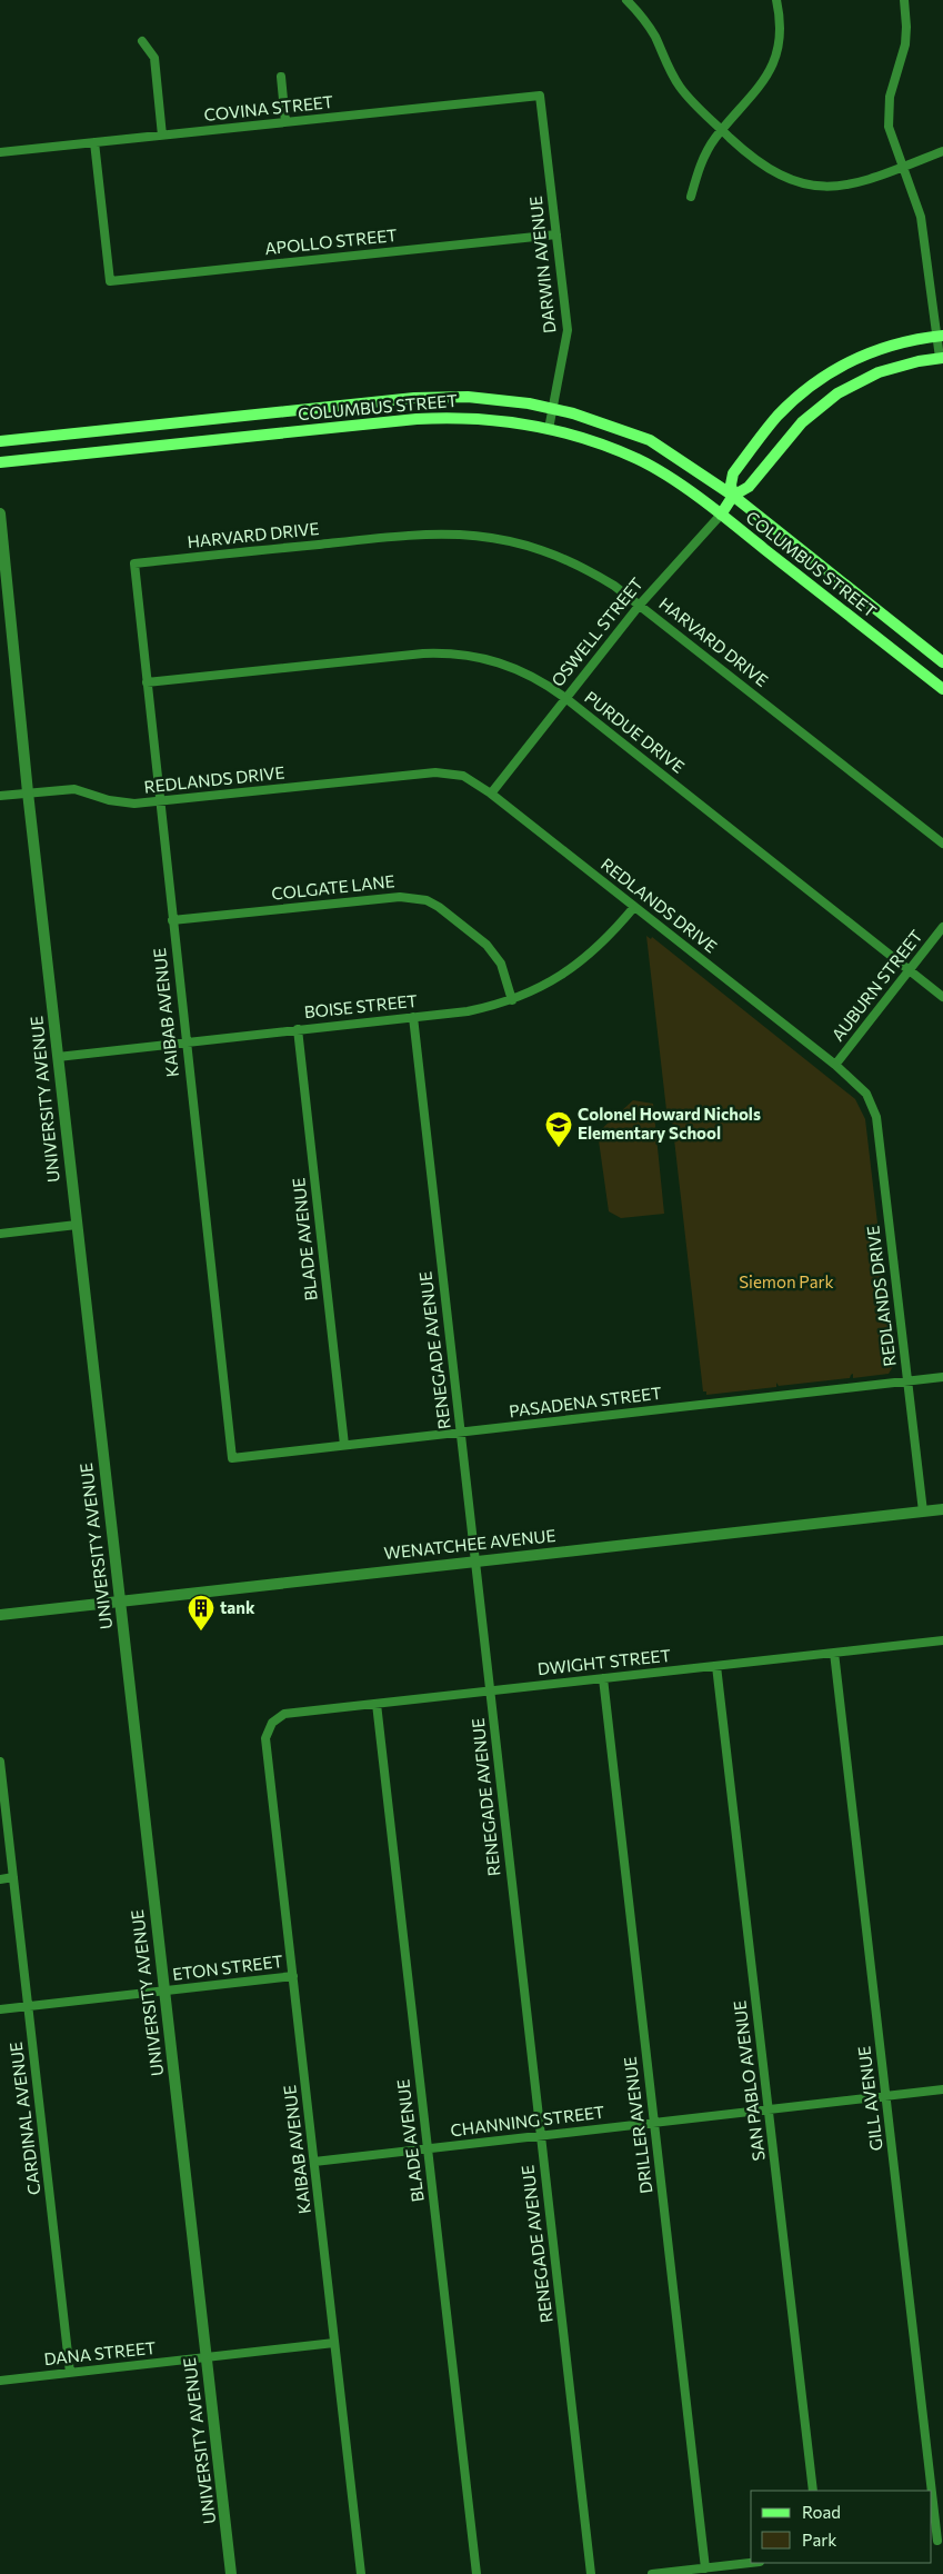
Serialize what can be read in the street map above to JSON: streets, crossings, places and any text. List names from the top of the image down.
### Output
{
  "streets": {
    "main road": ["COLUMBUS STREET", "OSWELL STREET"],
    "street": [
      "COVINA STREET",
      "APOLLO STREET",
      "DARWIN AVENUE",
      "HARVARD DRIVE",
      "PURDUE DRIVE",
      "REDLANDS DRIVE",
      "COLGATE LANE",
      "AUBURN STREET",
      "BOISE STREET",
      "KAIBAB AVENUE",
      "UNIVERSITY AVENUE",
      "BLADE AVENUE",
      "RENEGADE AVENUE",
      "PASADENA STREET",
      "WENATCHEE AVENUE",
      "DWIGHT STREET",
      "ETON STREET",
      "SAN PABLO AVENUE",
      "GILL AVENUE",
      "CARDINAL AVENUE",
      "CHANNING STREET",
      "DRILLER AVENUE",
      "DANA STREET"
    ]
  },
  "crossings": [
    ["COVINA STREET", "APOLLO STREET"],
    ["COVINA STREET", "DARWIN AVENUE"],
    ["APOLLO STREET", "DARWIN AVENUE"],
    ["DARWIN AVENUE", "COLUMBUS STREET"],
    ["COLUMBUS STREET", "OSWELL STREET"],
    ["HARVARD DRIVE", "OSWELL STREET"],
    ["HARVARD DRIVE", "KAIBAB AVENUE"],
    ["OSWELL STREET", "PURDUE DRIVE"],
    ["OSWELL STREET", "REDLANDS DRIVE"],
    ["PURDUE DRIVE", "AUBURN STREET"],
    ["PURDUE DRIVE", "KAIBAB AVENUE"],
    ["REDLANDS DRIVE", "AUBURN STREET"],
    ["REDLANDS DRIVE", "BOISE STREET"],
    ["REDLANDS DRIVE", "KAIBAB AVENUE"],
    ["REDLANDS DRIVE", "UNIVERSITY AVENUE"],
    ["REDLANDS DRIVE", "PASADENA STREET"],
    ["REDLANDS DRIVE", "WENATCHEE AVENUE"],
    ["COLGATE LANE", "BOISE STREET"],
    ["COLGATE LANE", "KAIBAB AVENUE"],
    ["BOISE STREET", "KAIBAB AVENUE"],
    ["BOISE STREET", "UNIVERSITY AVENUE"],
    ["BOISE STREET", "BLADE AVENUE"],
    ["BOISE STREET", "RENEGADE AVENUE"],
    ["KAIBAB AVENUE", "PASADENA STREET"],
    ["KAIBAB AVENUE", "DWIGHT STREET"],
    ["KAIBAB AVENUE", "ETON STREET"],
    ["KAIBAB AVENUE", "CHANNING STREET"],
    ["KAIBAB AVENUE", "DANA STREET"],
    ["UNIVERSITY AVENUE", "WENATCHEE AVENUE"],
    ["UNIVERSITY AVENUE", "ETON STREET"],
    ["UNIVERSITY AVENUE", "DANA STREET"],
    ["BLADE AVENUE", "PASADENA STREET"],
    ["BLADE AVENUE", "DWIGHT STREET"],
    ["BLADE AVENUE", "CHANNING STREET"],
    ["RENEGADE AVENUE", "PASADENA STREET"],
    ["RENEGADE AVENUE", "WENATCHEE AVENUE"],
    ["RENEGADE AVENUE", "DWIGHT STREET"],
    ["RENEGADE AVENUE", "CHANNING STREET"],
    ["DWIGHT STREET", "SAN PABLO AVENUE"],
    ["DWIGHT STREET", "GILL AVENUE"],
    ["DWIGHT STREET", "DRILLER AVENUE"],
    ["ETON STREET", "CARDINAL AVENUE"],
    ["SAN PABLO AVENUE", "CHANNING STREET"],
    ["GILL AVENUE", "CHANNING STREET"],
    ["CARDINAL AVENUE", "DANA STREET"],
    ["CHANNING STREET", "DRILLER AVENUE"]
  ],
  "parks": ["Siemon Park"],
  "places": {
    "school or university": ["Colonel Howard Nichols Elementary School"],
    "building": ["tank"]
  },
  "legend": ["Road", "Park"]
}
